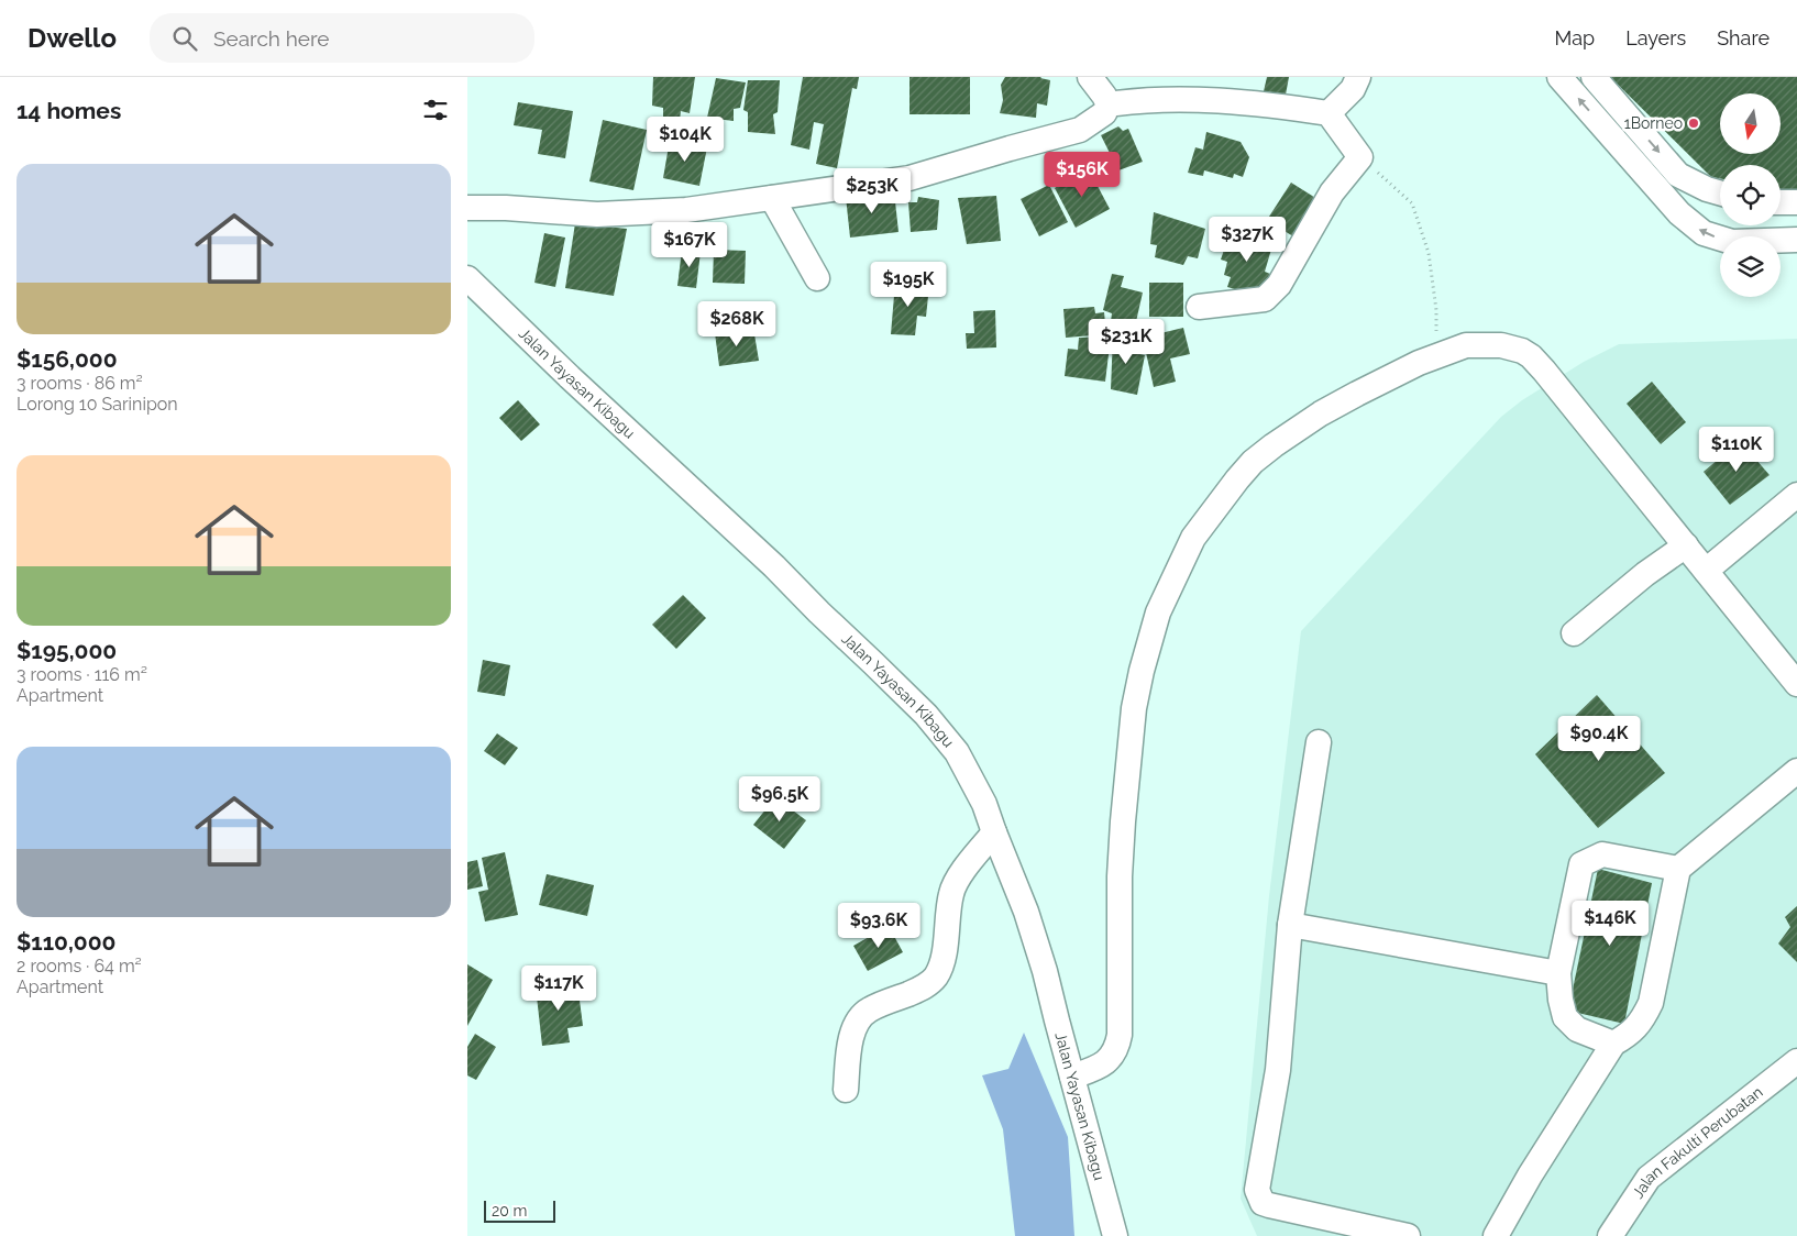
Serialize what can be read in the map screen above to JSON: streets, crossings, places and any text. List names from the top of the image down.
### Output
{
  "streets": {
    "street": ["Jalan Yayasan Kibagu", "Jalan Fakulti Perubatan"]
  },
  "places": ["1Borneo"],
  "scale_bar": "20 m",
  "north": "bottom",
  "page": {
    "header": "Dwello",
    "search": "Search here",
    "nav": ["Map", "Layers", "Share"],
    "heading": "14 homes",
    "price": [
      "$104K",
      "$156K",
      "$253K",
      "$327K",
      "$167K",
      "$195K",
      "$268K",
      "$231K",
      "$110K",
      "$90.4K",
      "$96.5K",
      "$146K",
      "$93.6K",
      "$117K"
    ],
    "list": [
      {
        "name": "$156,000",
        "note": "3 rooms · 86 m² · Lorong 10 Sarinipon"
      },
      {
        "name": "$195,000",
        "note": "3 rooms · 116 m² · Apartment"
      },
      {
        "name": "$110,000",
        "note": "2 rooms · 64 m² · Apartment"
      }
    ],
    "scale": "20 m"
  }
}
